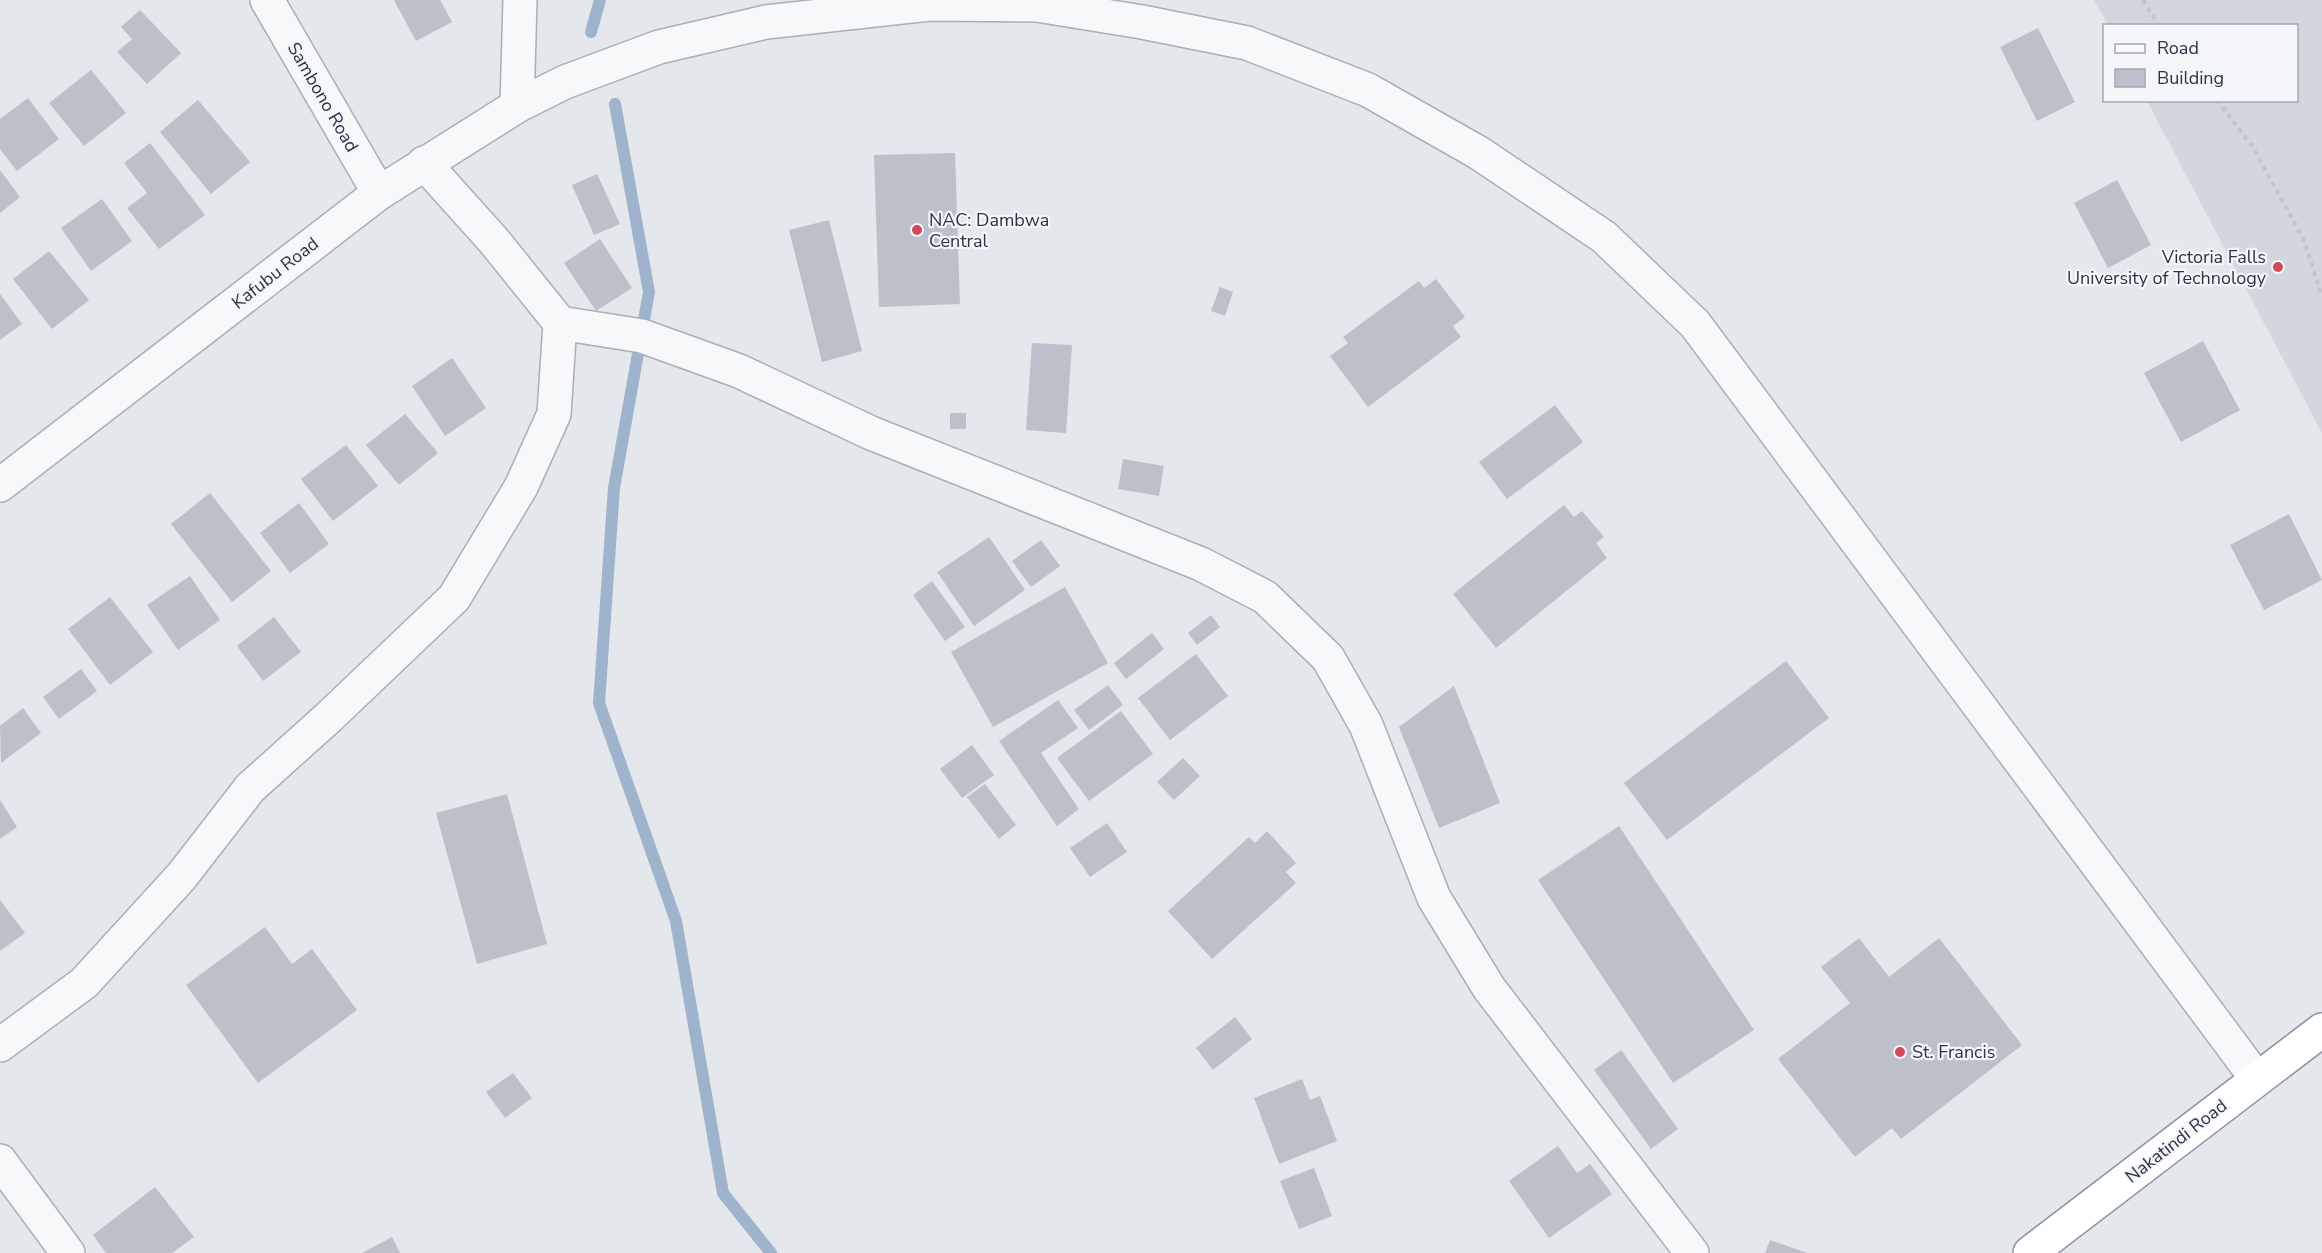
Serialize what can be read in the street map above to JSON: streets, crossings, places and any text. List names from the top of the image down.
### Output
{
  "streets": {
    "highway": ["Nakatindi Road"],
    "street": ["Sambono Road", "Kafubu Road"]
  },
  "crossings": [
    ["Sambono Road", "Kafubu Road"],
    ["Kafubu Road", "Nakatindi Road"]
  ],
  "places": ["NAC: Dambwa Central", "Victoria Falls University of Technology", "St. Francis"],
  "legend": ["Road", "Building"]
}
